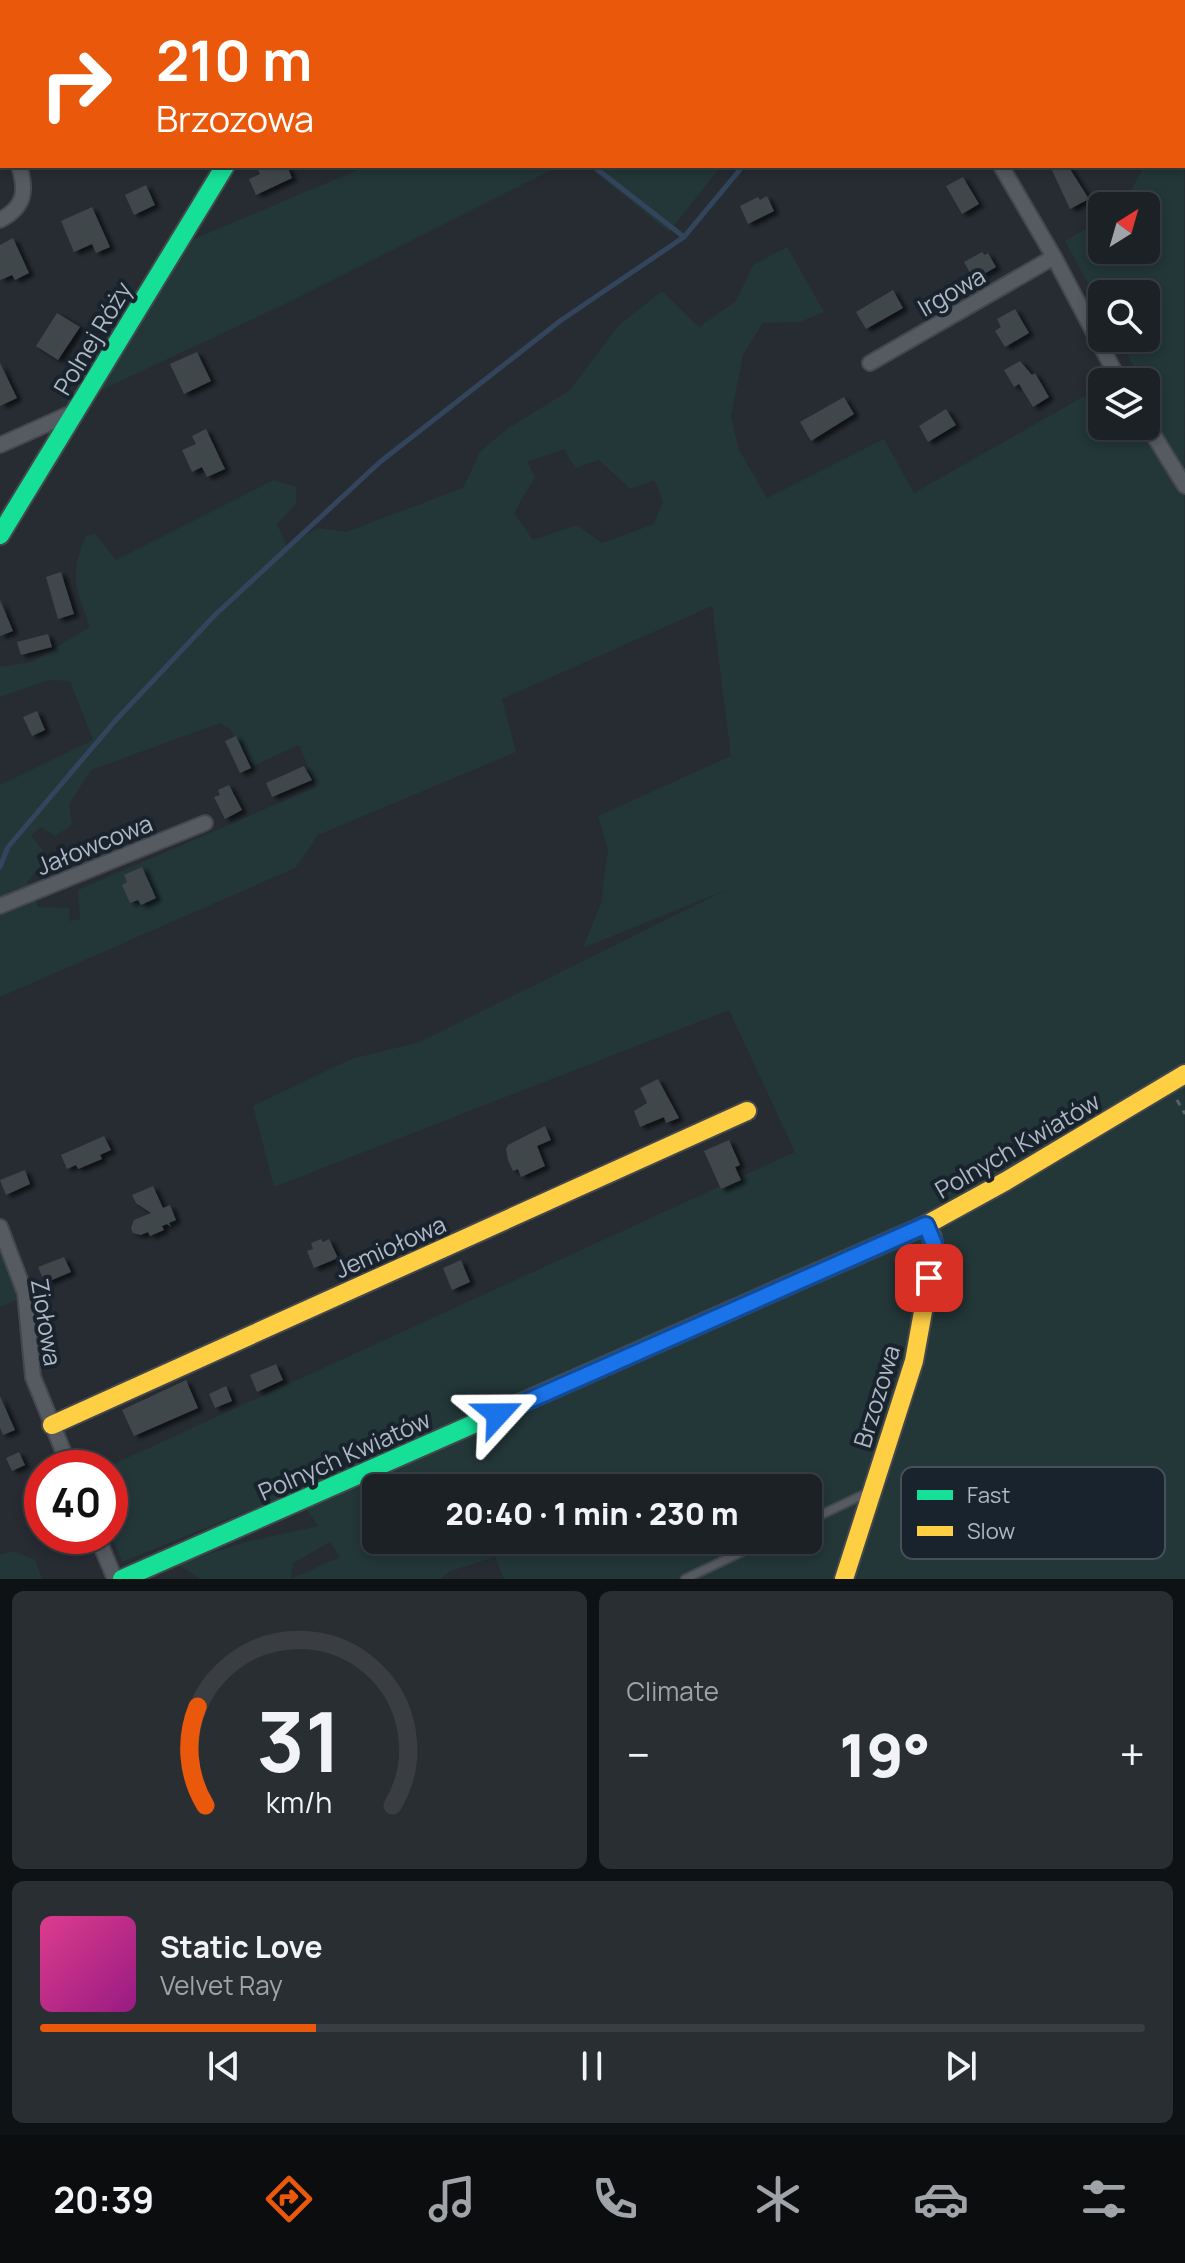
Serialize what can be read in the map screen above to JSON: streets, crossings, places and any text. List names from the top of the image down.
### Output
{
  "streets": {
    "street": [
      "Irgowa",
      "Polnej Róży",
      "Jałowcowa",
      "Polnych Kwiatów",
      "Jemiołowa",
      "Ziołowa",
      "Brzozowa"
    ]
  },
  "crossings": [
    ["Polnych Kwiatów", "Brzozowa"],
    ["Jemiołowa", "Ziołowa"]
  ],
  "legend": ["Fast", "Slow"],
  "north": "top right",
  "page": {
    "turn": ["210 m", "Brzozowa"],
    "limit": "40",
    "trip": "20:40 · 1 min · 230 m",
    "tile": "Climate",
    "heat": ["−", "19°", "+"],
    "song": ["Static Love", "Velvet Ray"],
    "tabs": "20:39",
    "gauge": ["31", "km/h"]
  }
}
